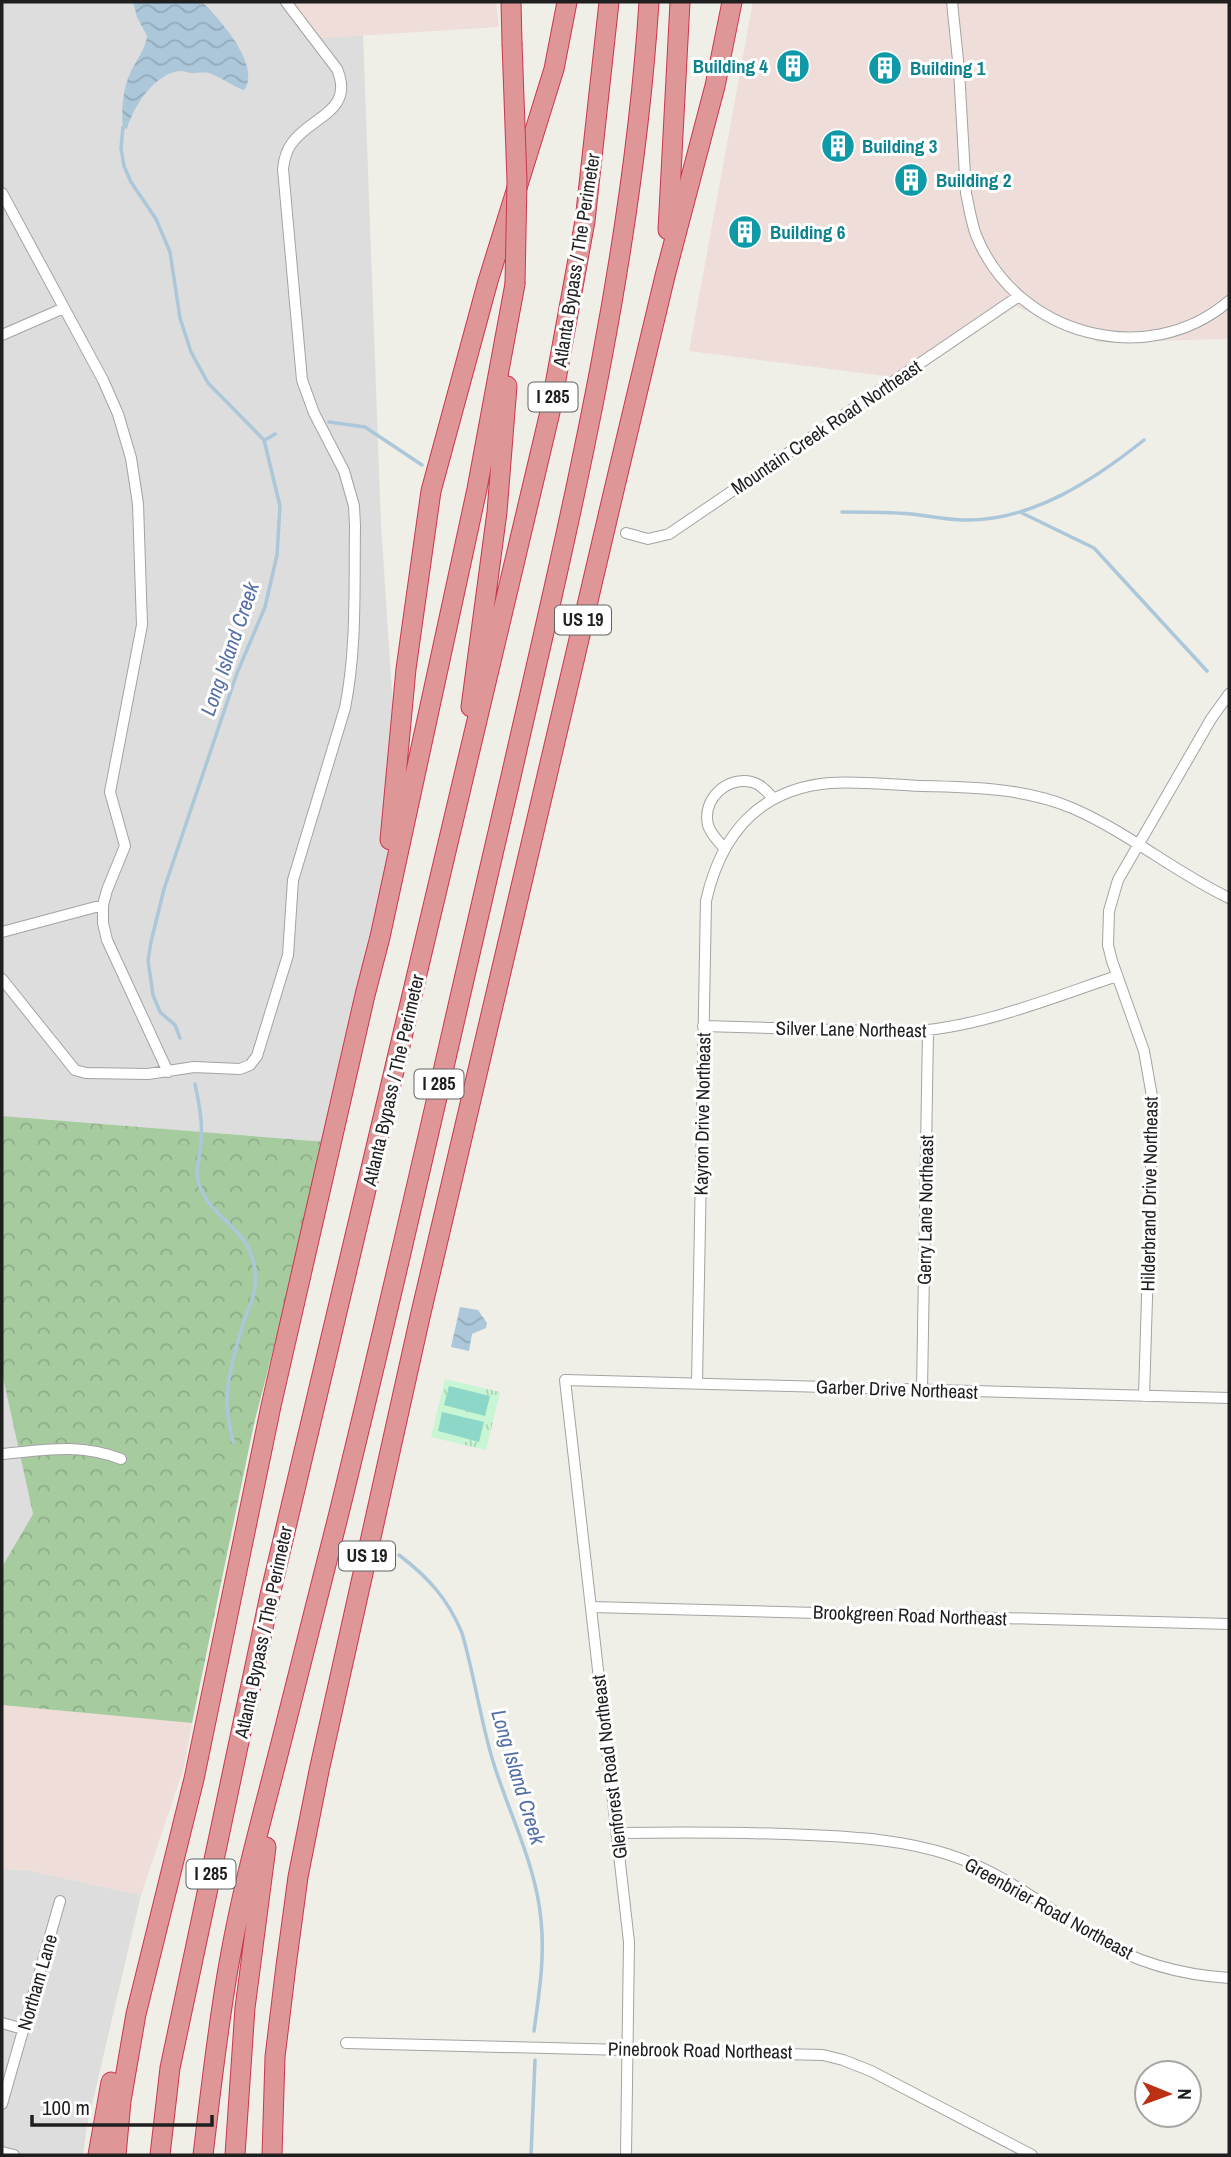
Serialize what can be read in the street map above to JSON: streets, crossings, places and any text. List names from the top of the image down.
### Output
{
  "streets": {
    "highway": ["Atlanta Bypass / The Perimeter", "I 285", "US 19"],
    "street": [
      "Mountain Creek Road Northeast",
      "Silver Lane Northeast",
      "Kayron Drive Northeast",
      "Hilderbrand Drive Northeast",
      "Gerry Lane Northeast",
      "Garber Drive Northeast",
      "Brookgreen Road Northeast",
      "Glenforest Road Northeast",
      "Greenbrier Road Northeast",
      "Northam Lane",
      "Pinebrook Road Northeast"
    ]
  },
  "crossings": [
    ["Silver Lane Northeast", "Kayron Drive Northeast"],
    ["Silver Lane Northeast", "Hilderbrand Drive Northeast"],
    ["Silver Lane Northeast", "Gerry Lane Northeast"],
    ["Kayron Drive Northeast", "Hilderbrand Drive Northeast"],
    ["Kayron Drive Northeast", "Garber Drive Northeast"],
    ["Hilderbrand Drive Northeast", "Garber Drive Northeast"],
    ["Gerry Lane Northeast", "Garber Drive Northeast"],
    ["Garber Drive Northeast", "Glenforest Road Northeast"],
    ["Brookgreen Road Northeast", "Glenforest Road Northeast"],
    ["Glenforest Road Northeast", "Greenbrier Road Northeast"],
    ["Glenforest Road Northeast", "Pinebrook Road Northeast"]
  ],
  "water": ["Long Island Creek"],
  "places": {
    "building": [
      "Building 4",
      "Building 1",
      "Building 3",
      "Building 2",
      "Building 6"
    ]
  },
  "scale_bar": "100 m",
  "north": "right"
}
